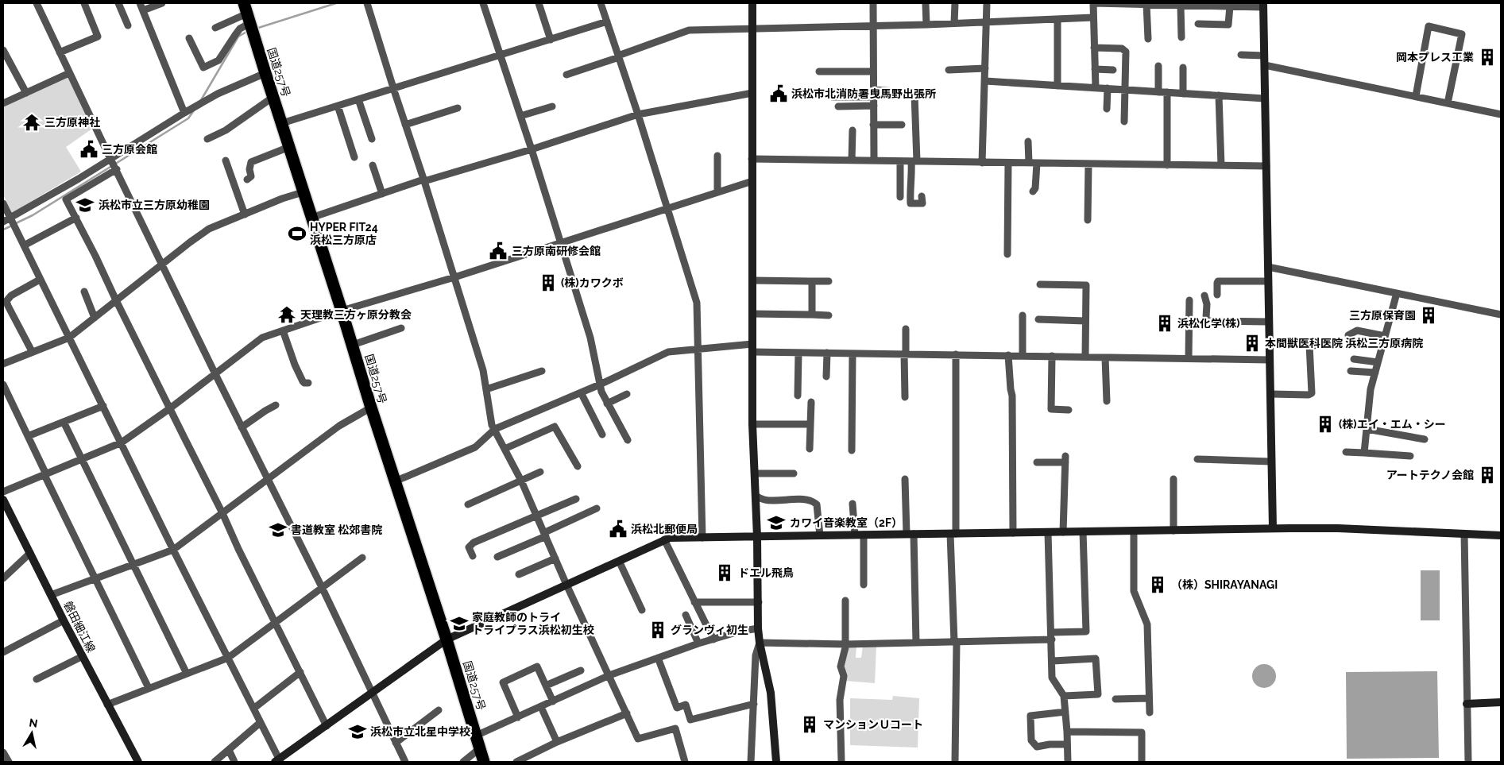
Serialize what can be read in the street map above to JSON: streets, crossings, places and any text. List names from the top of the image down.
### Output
{
  "streets": {
    "highway": ["国道257号"],
    "street": ["磐田細江線"]
  },
  "places": {
    "building": [
      "岡本プレス工業",
      "(株)カワクボ",
      "三方原保育園",
      "浜松化学(株)",
      "本間獣医科医院 浜松三方原病院",
      "(株)エイ・エム・シー",
      "アートテクノ会館",
      "ドエル飛鳥",
      "（株）SHIRAYANAGI",
      "グランヴィ初生",
      "マンションＵコート"
    ],
    "public building": [
      "浜松市北消防署曳馬野出張所",
      "三方原会館",
      "三方原南研修会館",
      "浜松北郵便局"
    ],
    "temple": ["三方原神社", "天理教三方ヶ原分教会"],
    "school or university": [
      "浜松市立三方原幼稚園",
      "カワイ音楽教室（2F）",
      "書道教室 松郊書院",
      "家庭教師のトライ トライプラス浜松初生校",
      "浜松市立北星中学校"
    ],
    "sports": ["HYPER FIT24 浜松三方原店"]
  },
  "north": "top"
}
